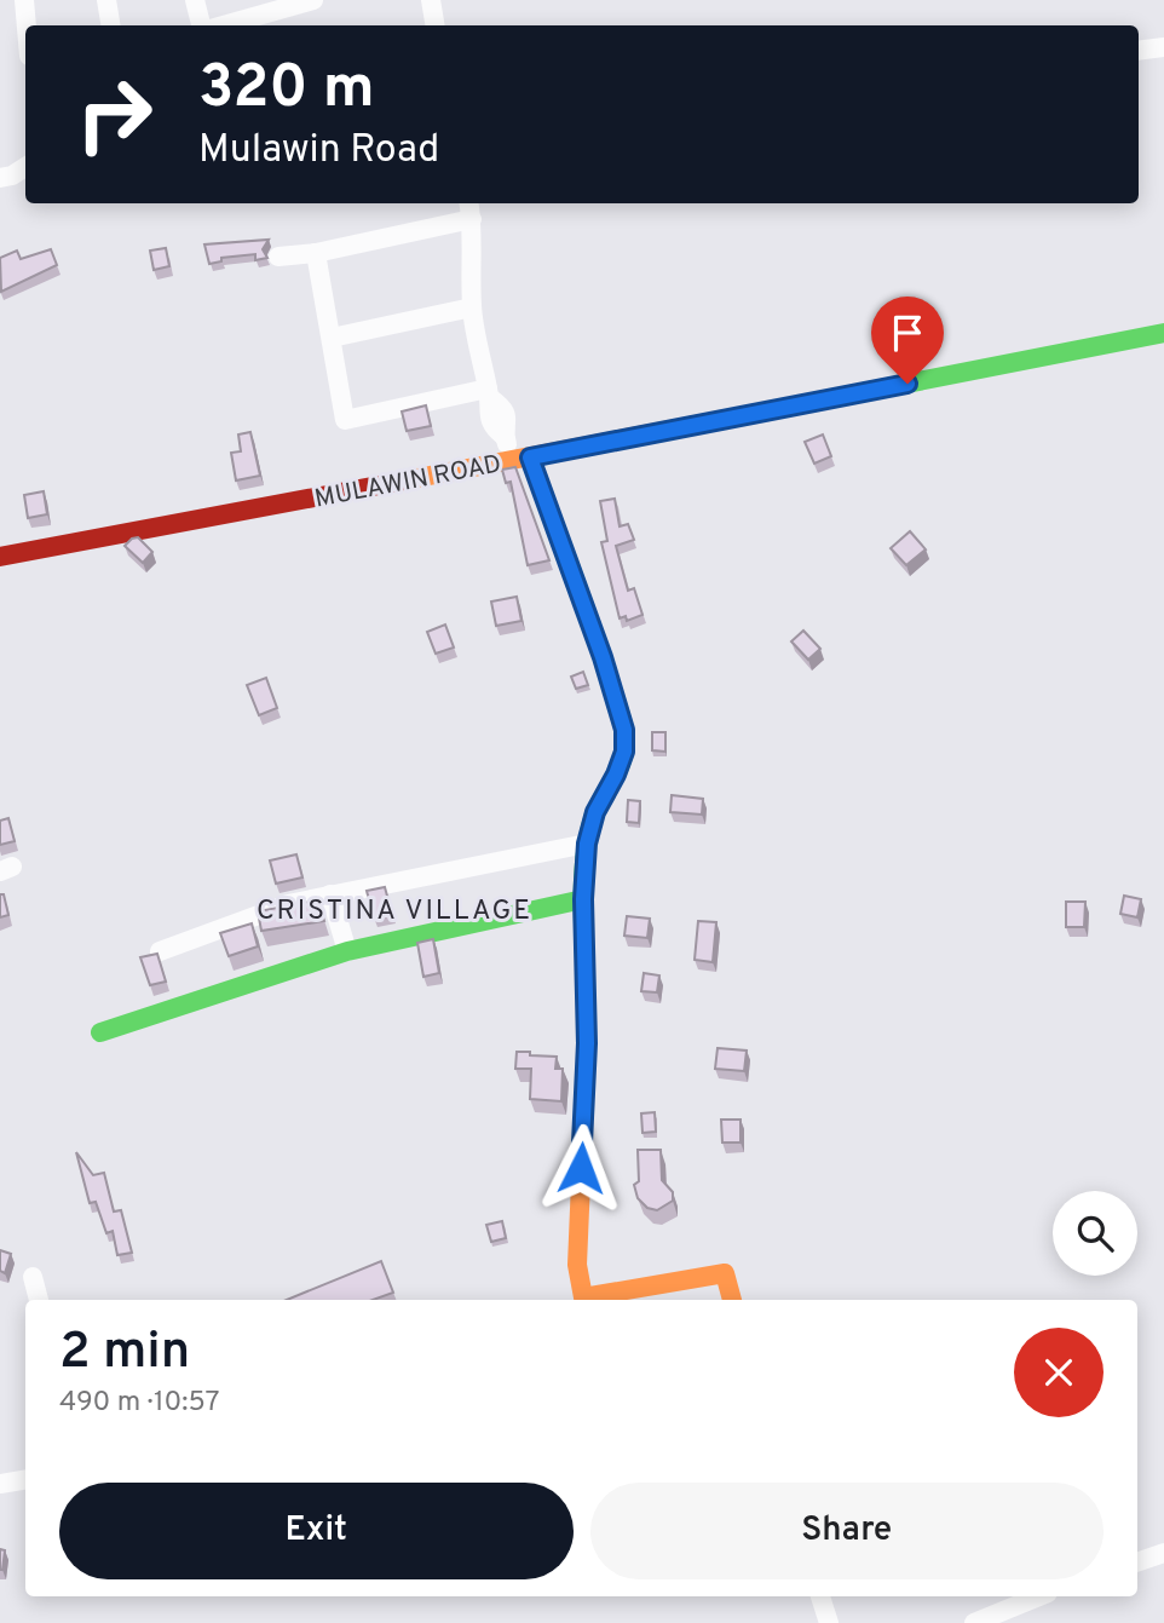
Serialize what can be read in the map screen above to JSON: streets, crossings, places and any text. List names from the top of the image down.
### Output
{
  "streets": {
    "street": ["MULAWIN ROAD"]
  },
  "districts": ["CRISTINA VILLAGE"],
  "page": {
    "turn": ["320 m", "Mulawin Road"],
    "heading": ["2 min", "490 m · 10:57"],
    "buttons": ["Exit", "Share"]
  }
}
